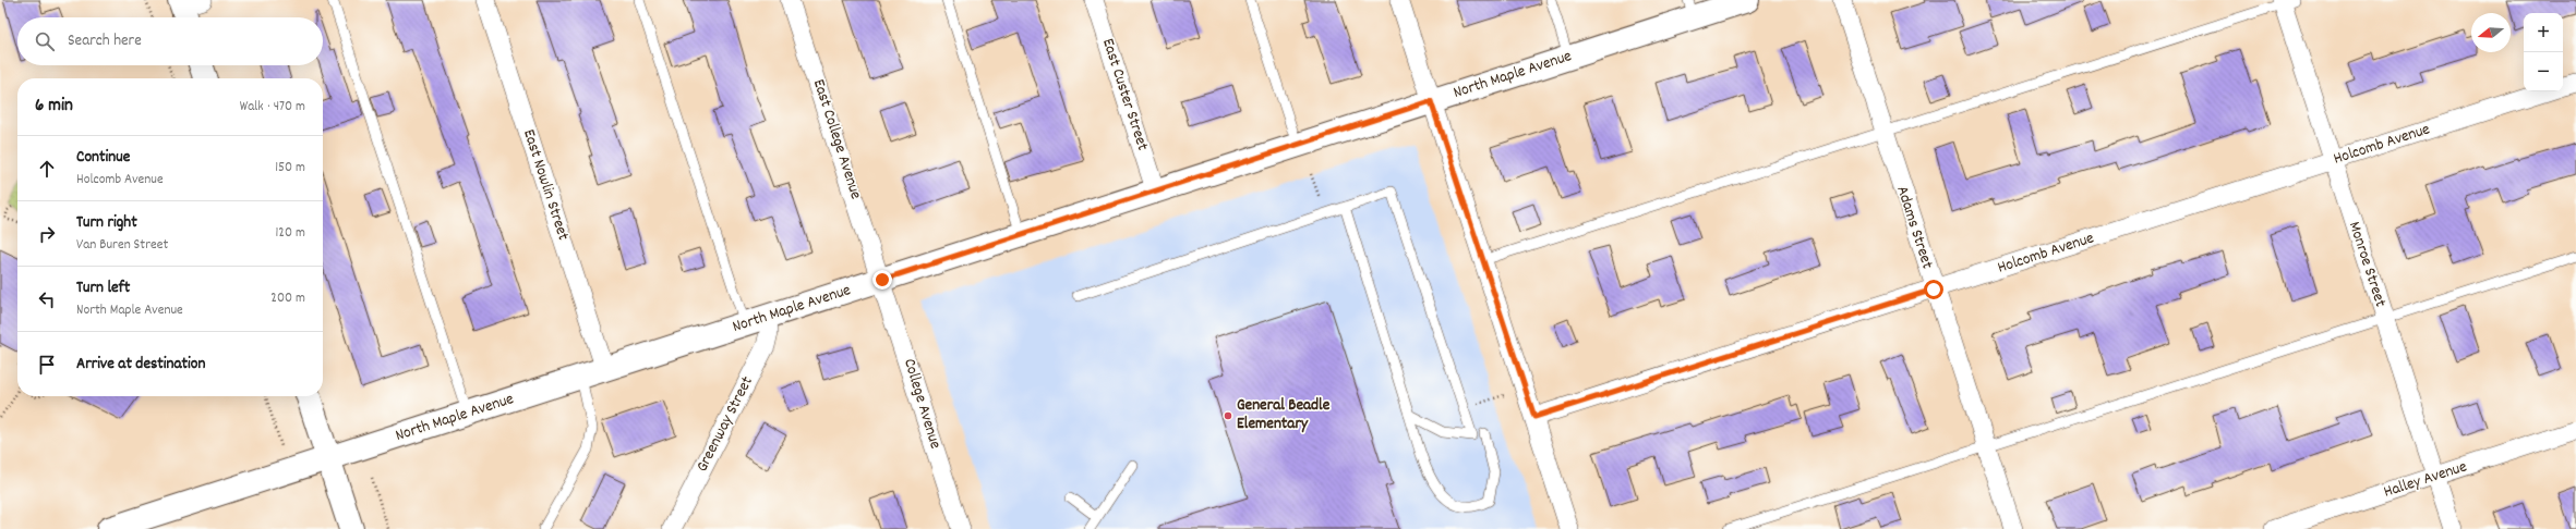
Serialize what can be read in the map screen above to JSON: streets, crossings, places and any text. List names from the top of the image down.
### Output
{
  "streets": {
    "street": [
      "North Maple Avenue",
      "East Custer Street",
      "East College Avenue",
      "Holcomb Avenue",
      "East Nowlin Street",
      "Adams Street",
      "Monroe Street",
      "College Avenue",
      "Greenway Street",
      "Halley Avenue"
    ]
  },
  "crossings": [
    ["North Maple Avenue", "East Custer Street"],
    ["North Maple Avenue", "East College Avenue"],
    ["North Maple Avenue", "East Nowlin Street"],
    ["North Maple Avenue", "College Avenue"],
    ["North Maple Avenue", "Greenway Street"],
    ["East College Avenue", "College Avenue"],
    ["Holcomb Avenue", "Adams Street"],
    ["Holcomb Avenue", "Monroe Street"],
    ["Monroe Street", "Halley Avenue"]
  ],
  "places": ["General Beadle Elementary"],
  "north": "left",
  "page": {
    "map_buttons": ["+", "−"],
    "search": "Search here",
    "heading": ["6 min", "Walk · 470 m"],
    "list": [
      ["Continue", "Holcomb Avenue", "150 m"],
      ["Turn right", "Van Buren Street", "120 m"],
      ["Turn left", "North Maple Avenue", "200 m"],
      "Arrive at destination"
    ]
  }
}
